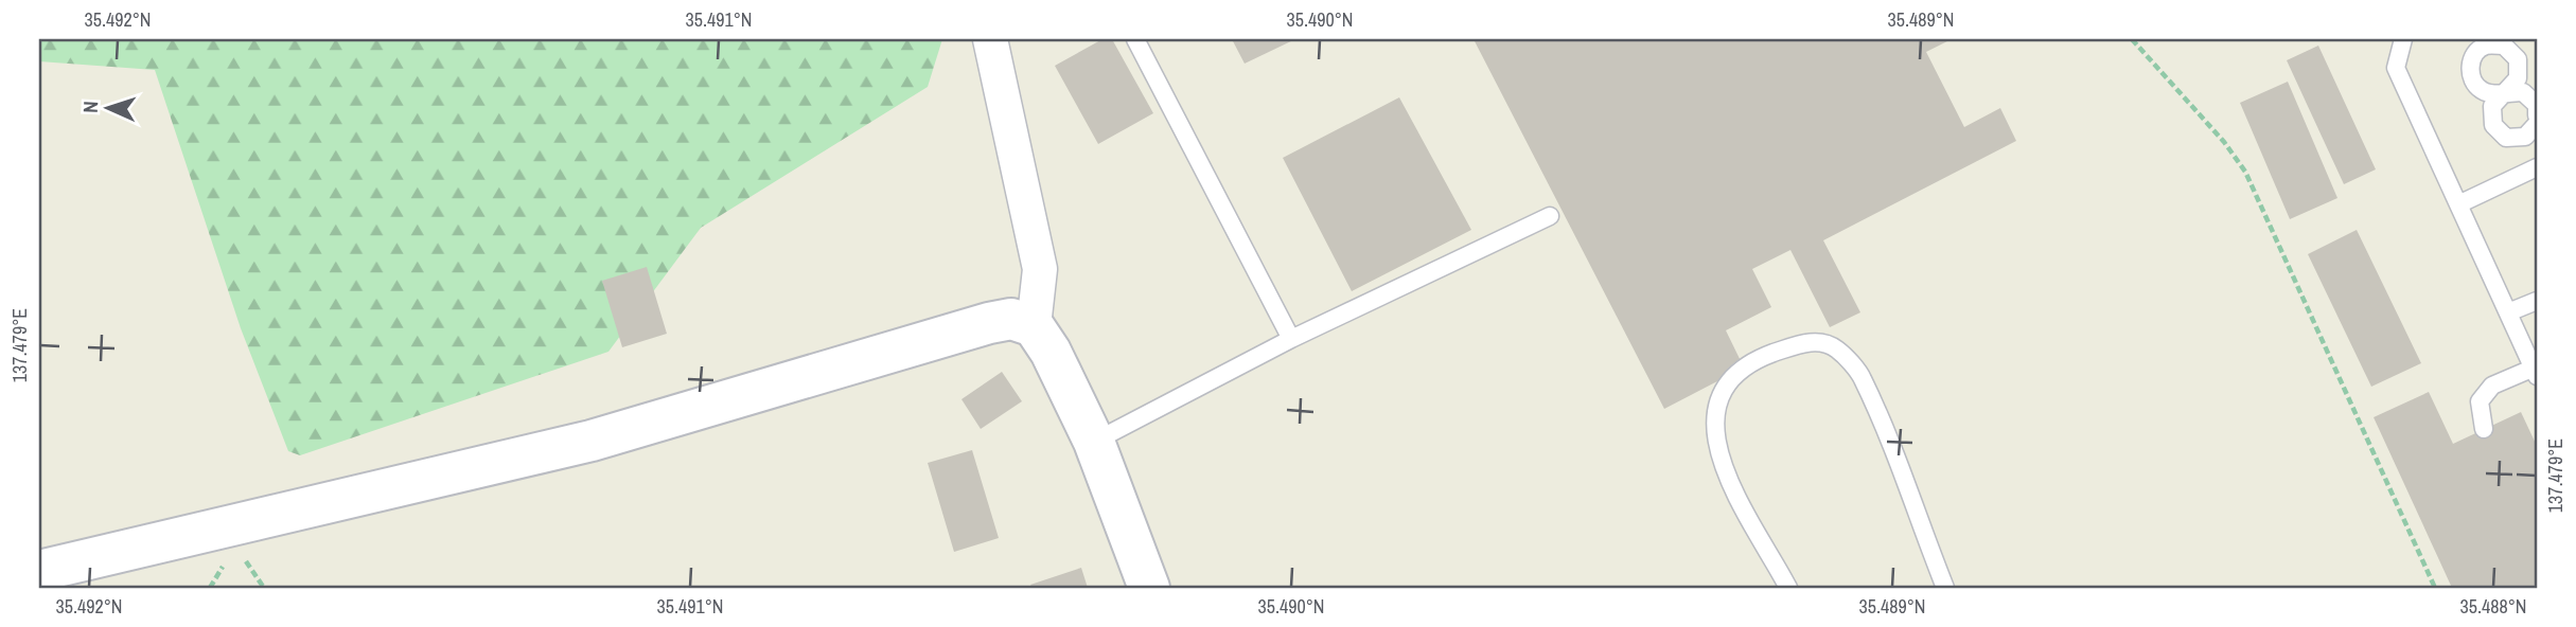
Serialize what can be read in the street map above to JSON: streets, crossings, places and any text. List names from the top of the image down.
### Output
{
  "north": "left",
  "coordinates": [
    "35.492°N",
    "35.491°N",
    "35.490°N",
    "35.489°N",
    "137.479°E",
    "35.488°N"
  ]
}
